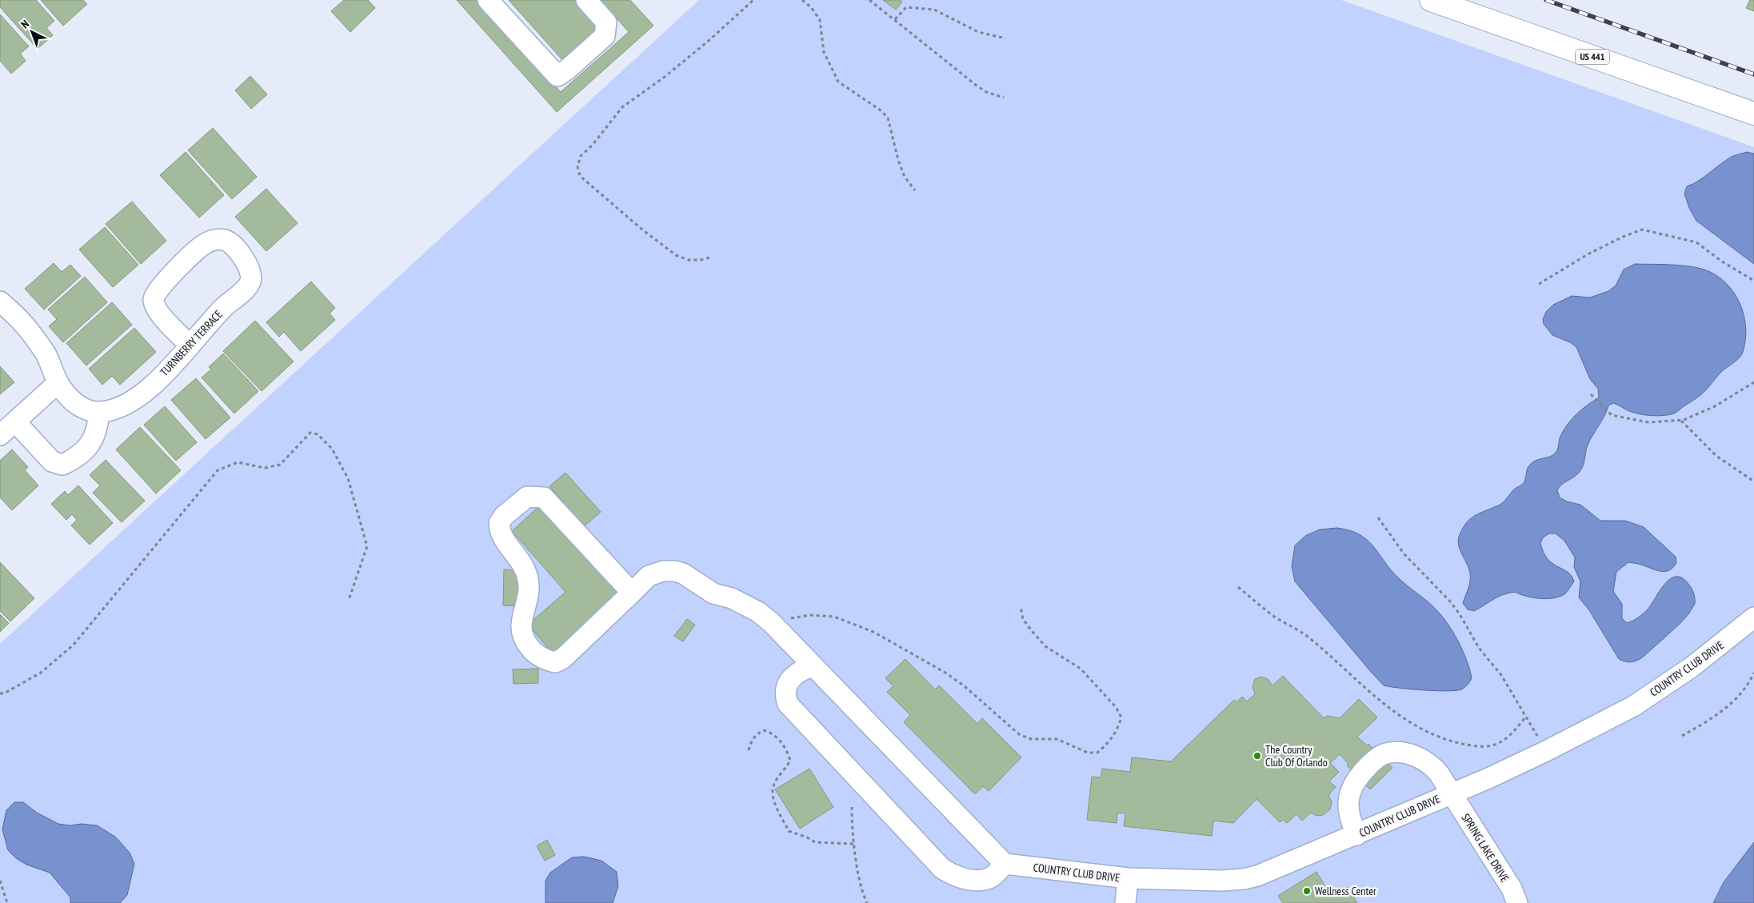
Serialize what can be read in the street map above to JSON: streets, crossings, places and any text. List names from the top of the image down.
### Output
{
  "streets": {
    "main road": ["US 441"],
    "street": ["TURNBERRY TERRACE", "COUNTRY CLUB DRIVE", "SPRING LAKE DRIVE"]
  },
  "crossings": [
    ["COUNTRY CLUB DRIVE", "SPRING LAKE DRIVE"]
  ],
  "places": ["The Country Club Of Orlando", "Wellness Center"],
  "north": "top left"
}
